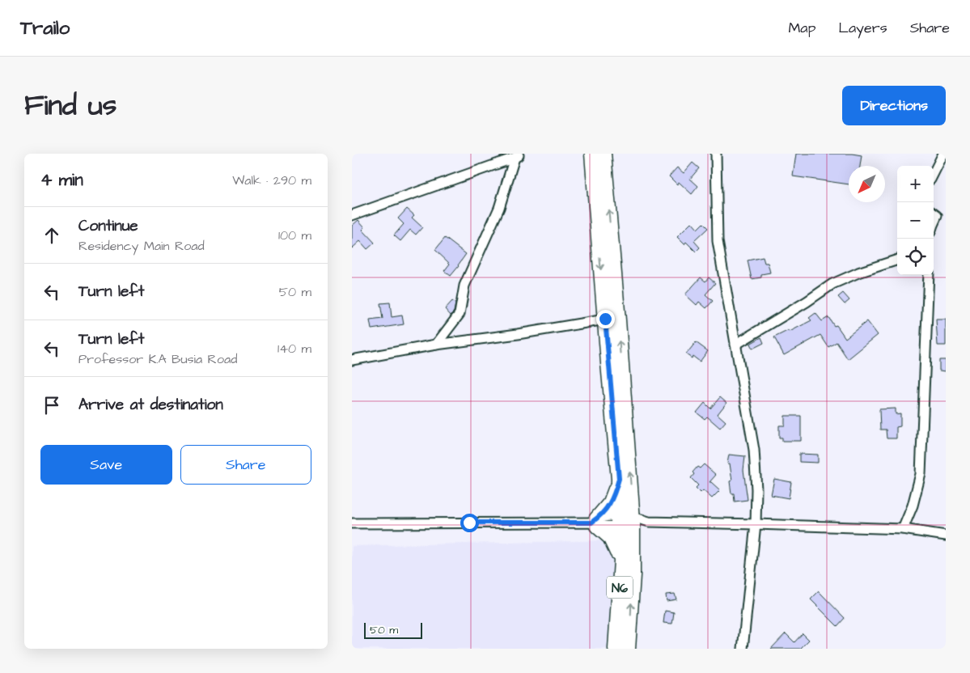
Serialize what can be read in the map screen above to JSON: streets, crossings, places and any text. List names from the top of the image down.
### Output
{
  "streets": {
    "main road": ["N6"]
  },
  "scale_bar": "50 m",
  "north": "bottom left",
  "page": {
    "header": "Trailo",
    "nav": ["Map", "Layers", "Share"],
    "title": "Find us",
    "buttons": [
      "Directions",
      ["Save", "Share"]
    ],
    "heading": ["4 min", "Walk · 290 m"],
    "map_buttons": ["+", "−"],
    "list": [
      ["Continue", "Residency Main Road", "100 m"],
      ["Turn left", "50 m"],
      ["Turn left", "Professor K.A Busia Road", "140 m"],
      "Arrive at destination"
    ],
    "scale": "50 m"
  }
}
